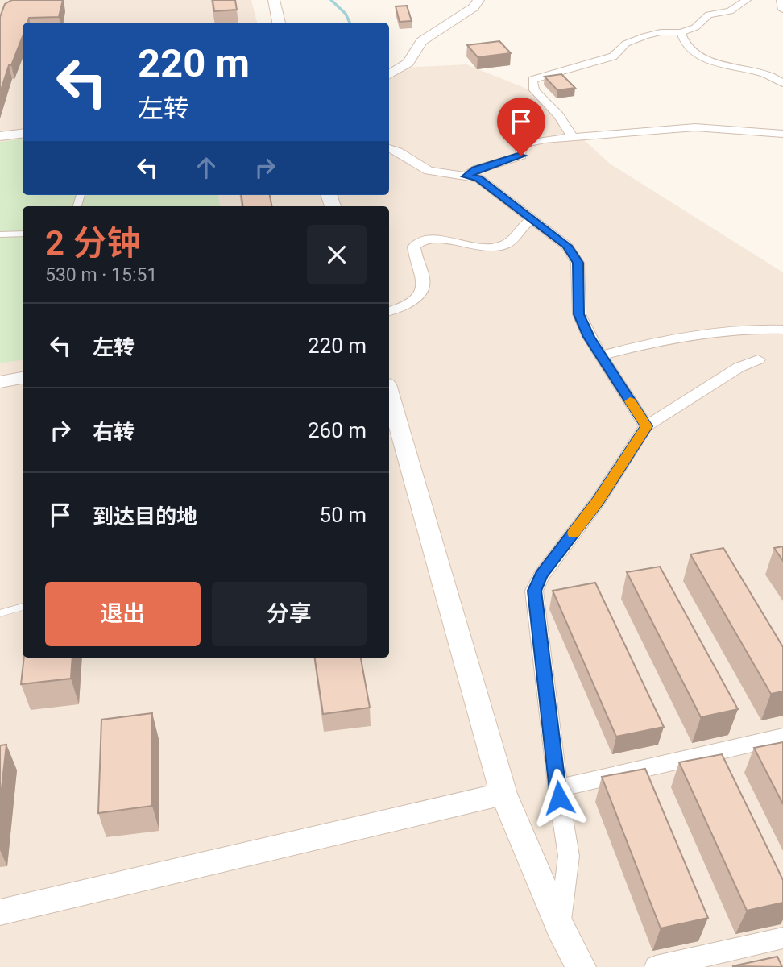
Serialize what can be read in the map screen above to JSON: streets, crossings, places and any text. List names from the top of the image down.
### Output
{
  "page": {
    "turn": ["220 m", "左转"],
    "heading": ["2 分钟", "530 m · 15:51"],
    "list": [
      {
        "name": "左转",
        "value": "220 m"
      },
      {
        "name": "右转",
        "value": "260 m"
      },
      {
        "name": "到达目的地",
        "value": "50 m"
      }
    ],
    "buttons": ["退出", "分享"]
  }
}
